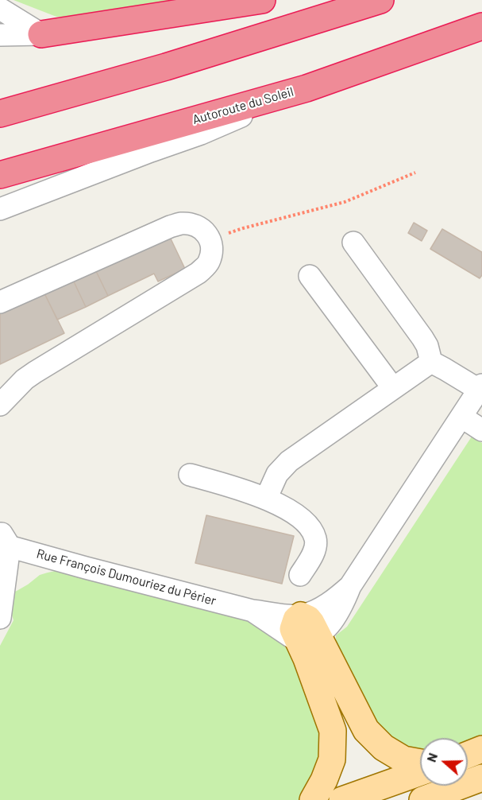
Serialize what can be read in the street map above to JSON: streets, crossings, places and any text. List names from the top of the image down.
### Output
{
  "streets": {
    "highway": ["Autoroute du Soleil"],
    "street": ["Rue François Dumouriez du Périer"]
  },
  "north": "left"
}
